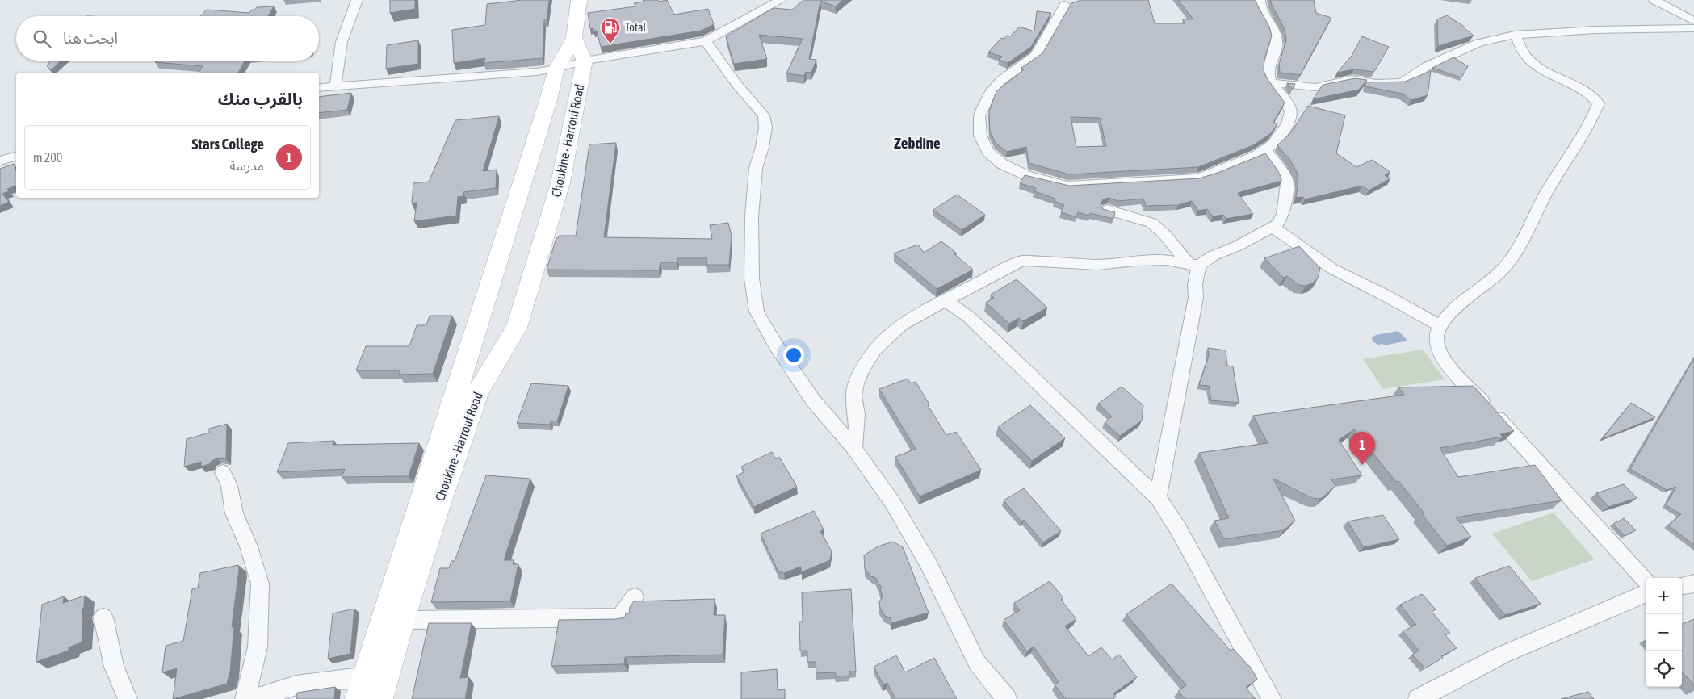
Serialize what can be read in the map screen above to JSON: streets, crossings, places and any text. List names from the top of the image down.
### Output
{
  "streets": {
    "main road": ["Choukine - Harrouf Road"]
  },
  "districts": ["Zebdine"],
  "places": {
    "fuel station": ["Total"]
  },
  "page": {
    "search": "ابحث هنا",
    "heading": "بالقرب منك",
    "list": [
      {
        "mark": "1",
        "name": "Stars College",
        "note": "مدرسة",
        "value": "200 m"
      }
    ],
    "pins": "1",
    "map_buttons": ["+", "−"]
  }
}
